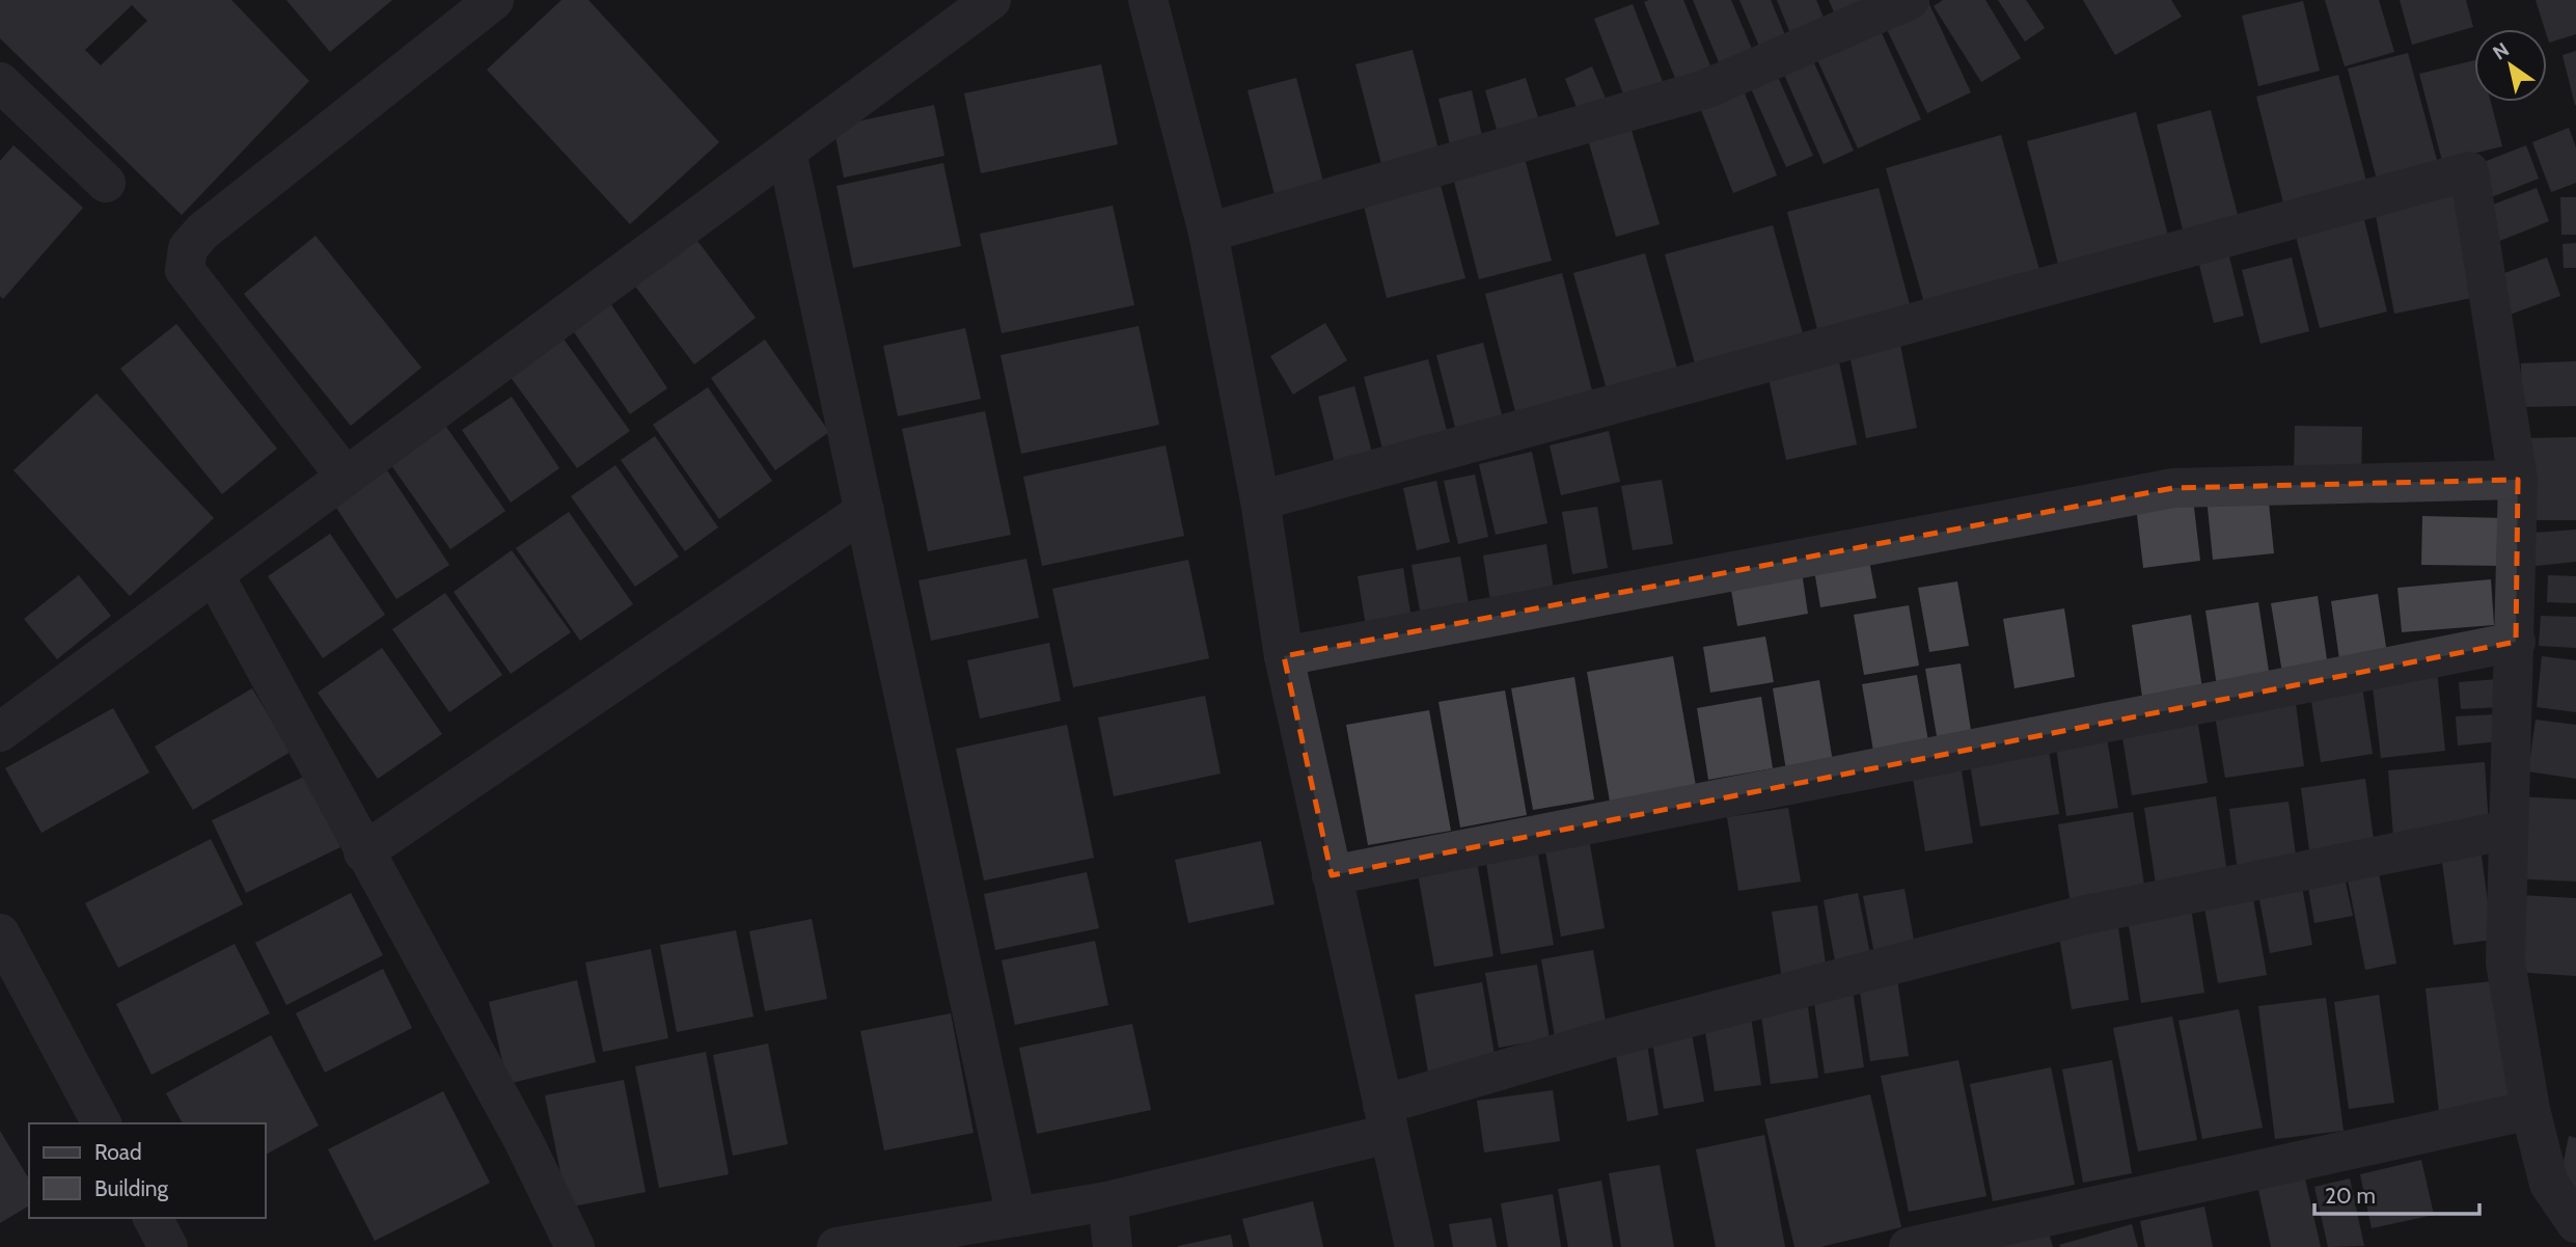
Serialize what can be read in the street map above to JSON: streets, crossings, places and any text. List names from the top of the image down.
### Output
{
  "legend": ["Road", "Building"],
  "scale_bar": "20 m",
  "north": "top left"
}
